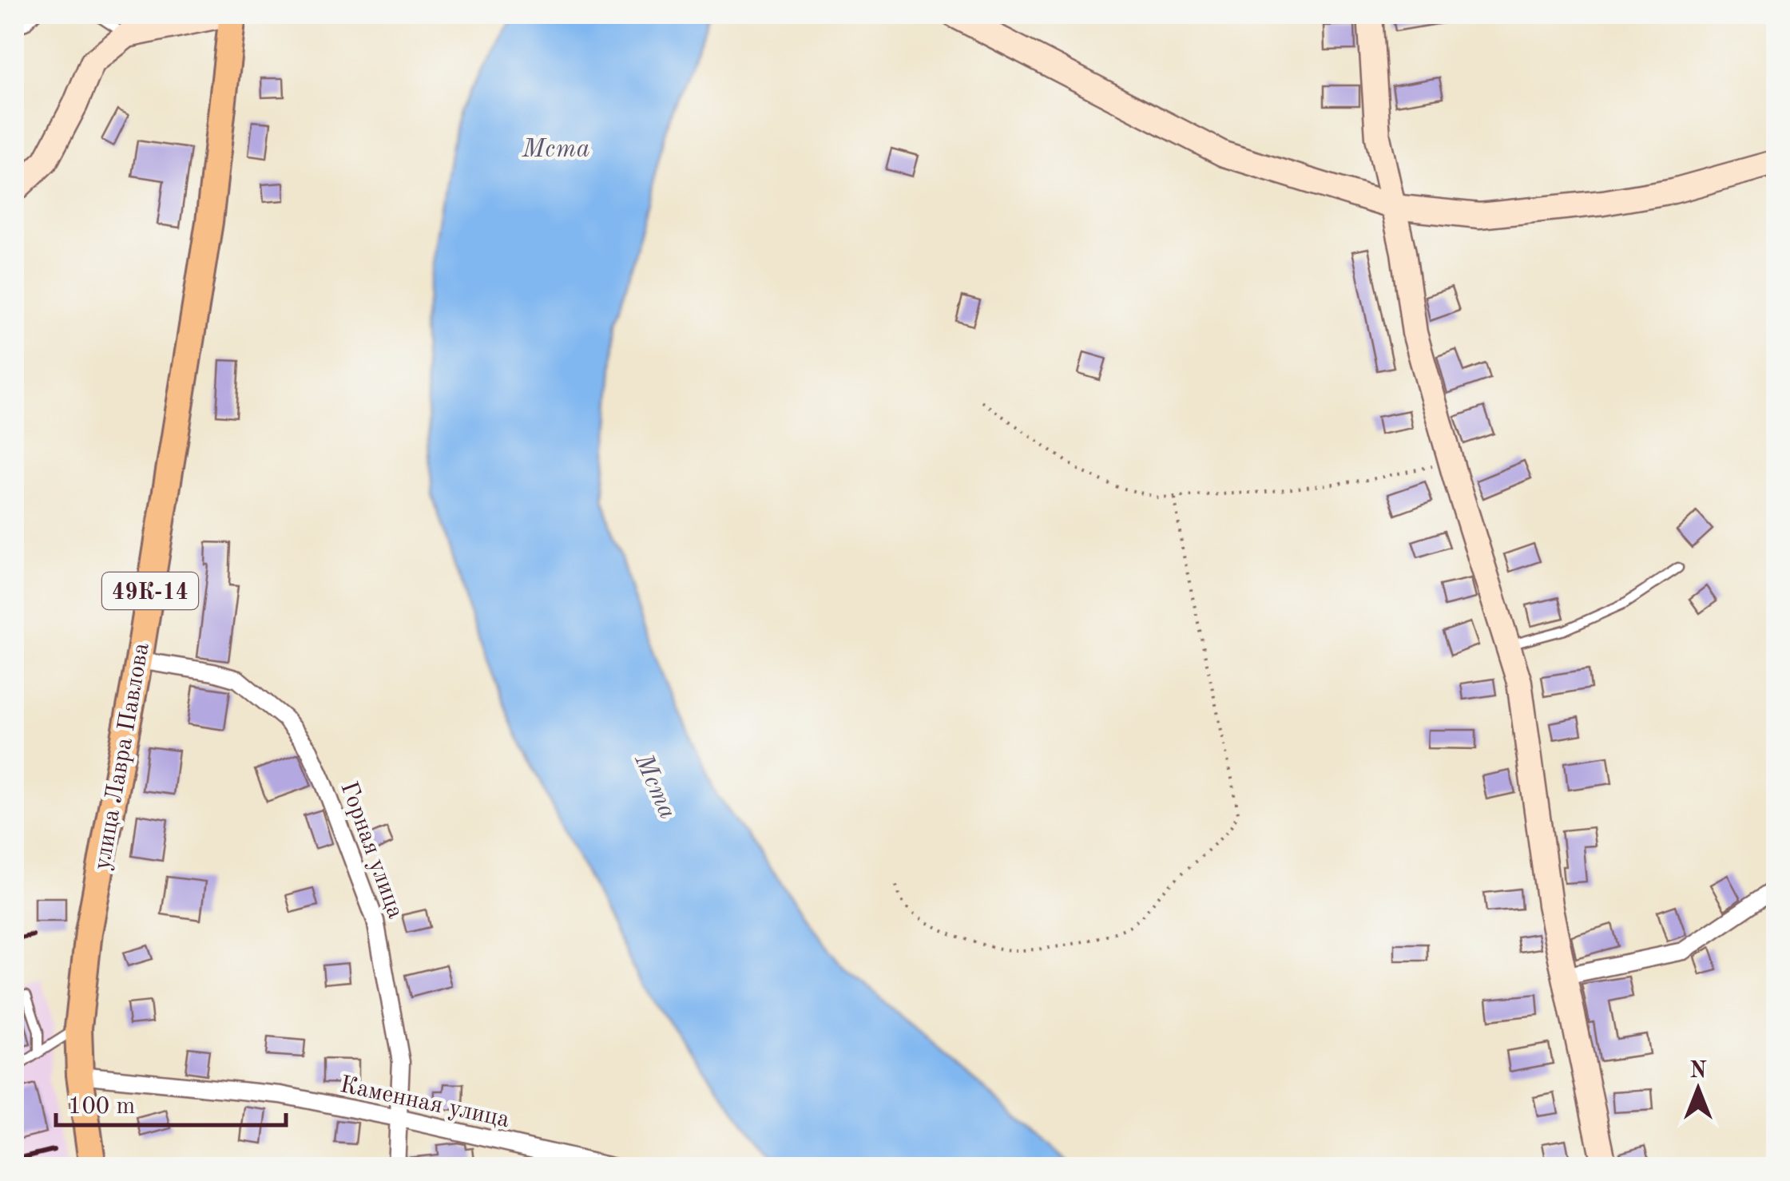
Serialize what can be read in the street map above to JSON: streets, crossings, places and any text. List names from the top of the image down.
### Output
{
  "streets": {
    "main road": ["49К-14", "улица Лавра Павлова"],
    "street": ["Горная улица", "Каменная улица"]
  },
  "crossings": [
    ["улица Лавра Павлова", "Горная улица"],
    ["улица Лавра Павлова", "Каменная улица"],
    ["Горная улица", "Каменная улица"]
  ],
  "water": ["Мста"],
  "scale_bar": "100 m",
  "north": "top"
}
